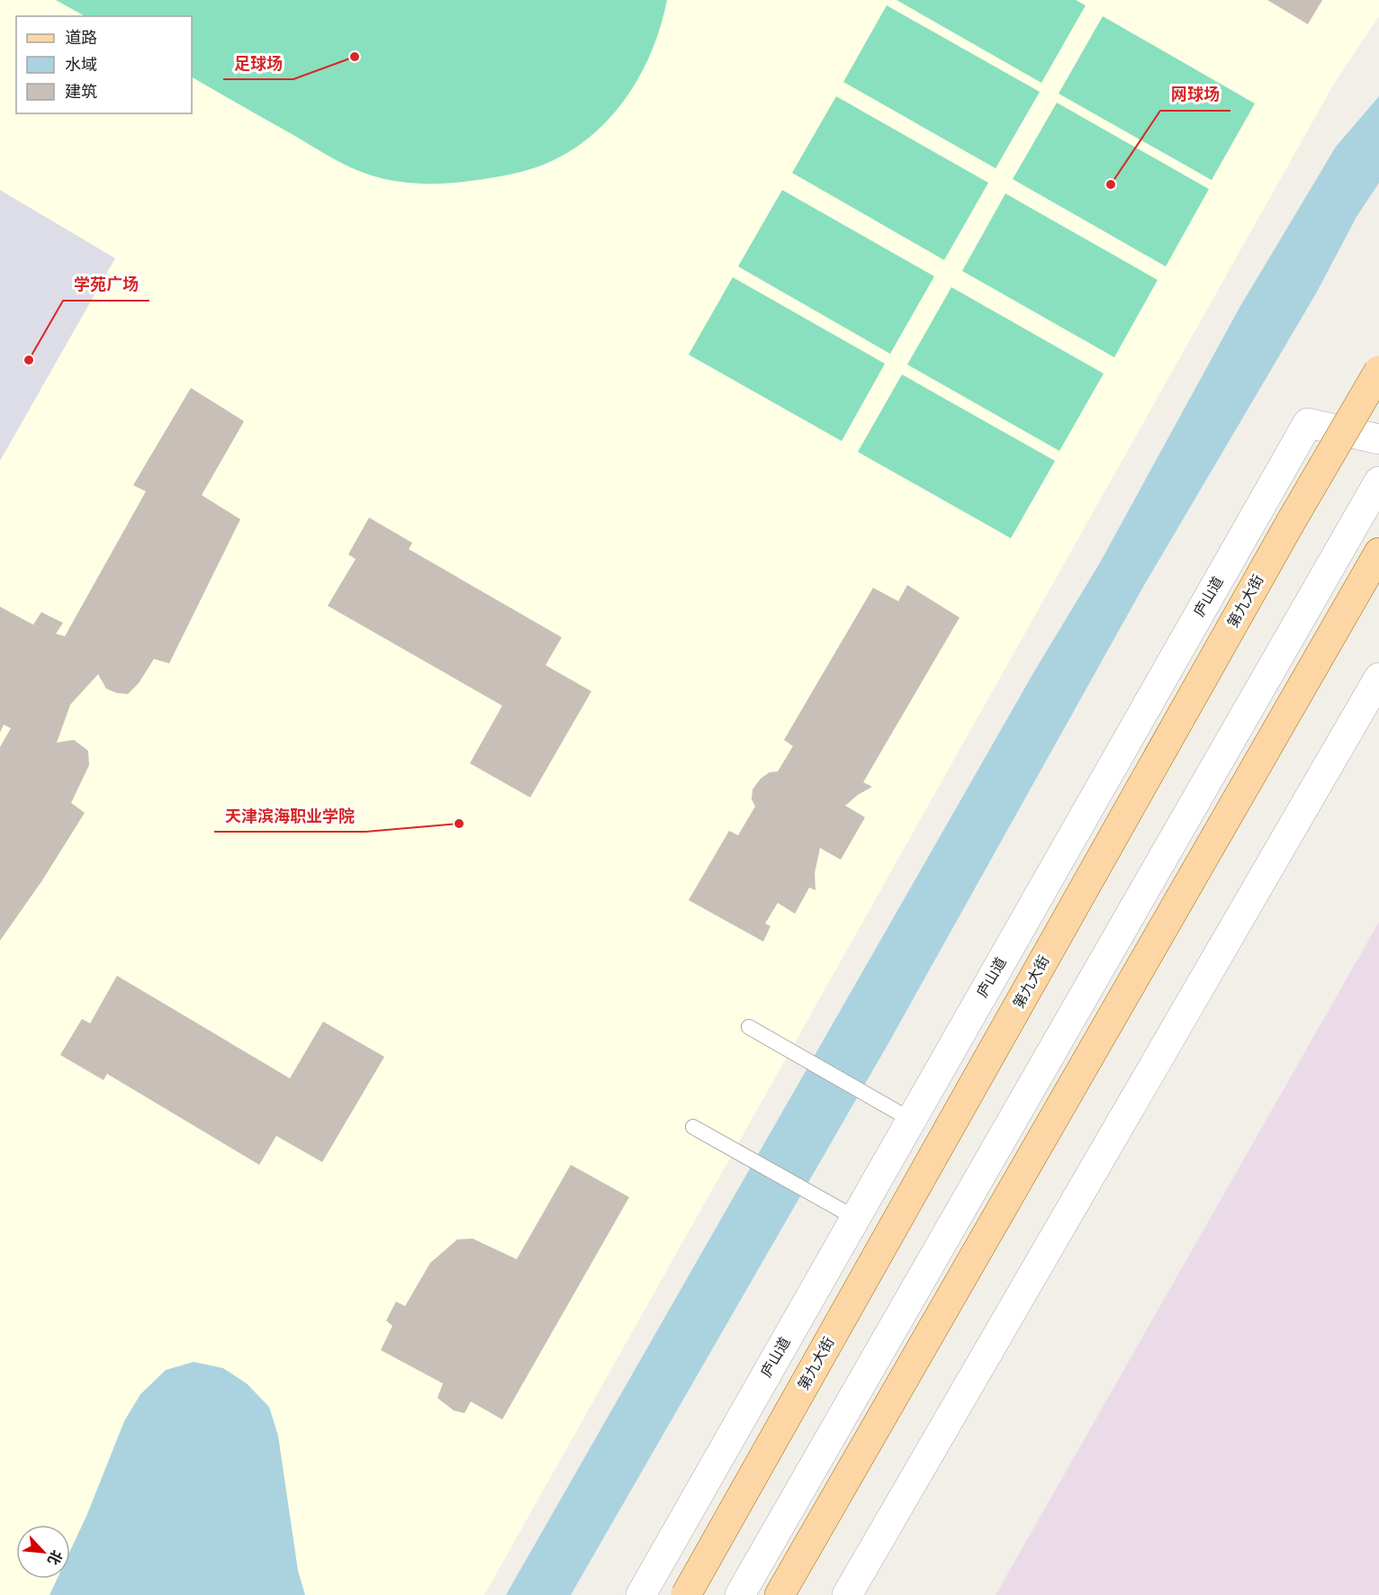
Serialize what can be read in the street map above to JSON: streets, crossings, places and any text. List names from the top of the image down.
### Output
{
  "streets": {
    "main road": ["第九大街"],
    "street": ["庐山道"]
  },
  "places": [
    "足球场",
    "网球场",
    "学苑广场",
    "天津滨海职业学院"
  ],
  "legend": ["道路", "水域", "建筑"],
  "north": "bottom right"
}
